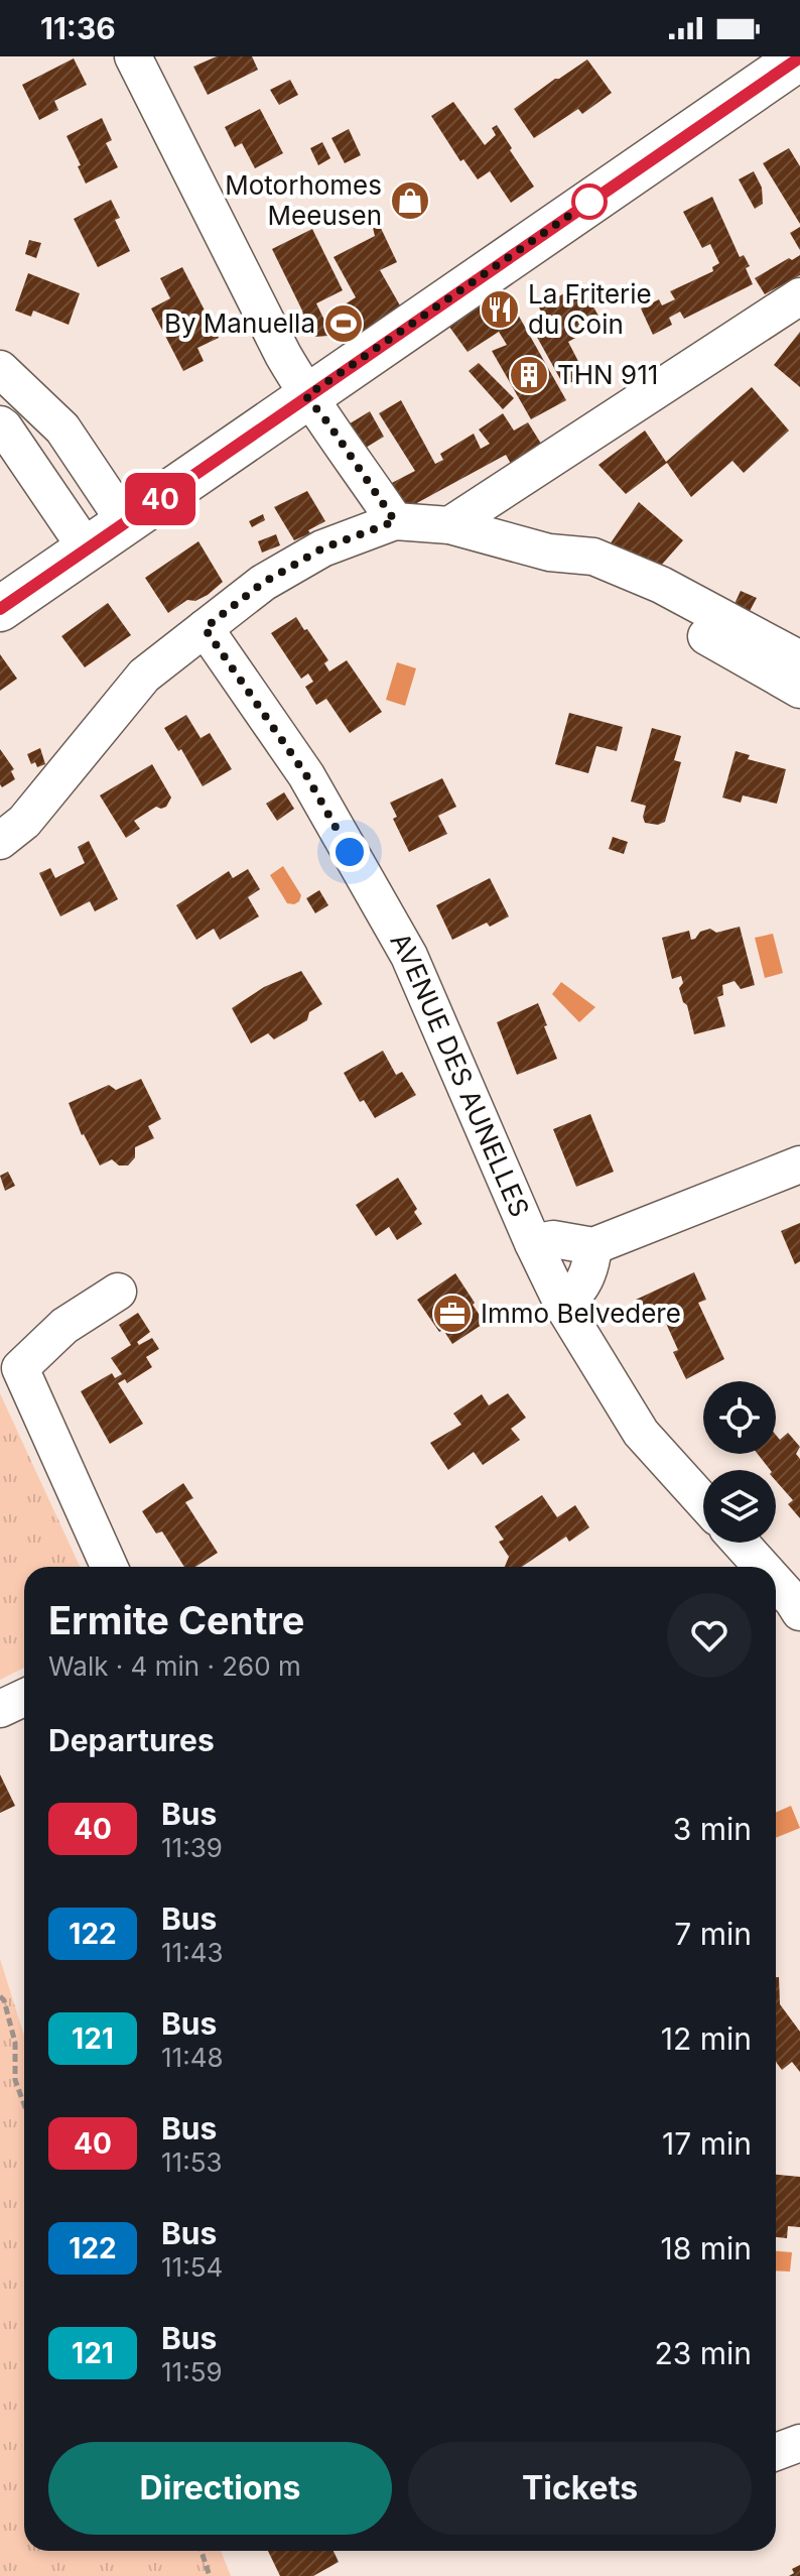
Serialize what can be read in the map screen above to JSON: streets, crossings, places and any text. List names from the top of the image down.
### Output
{
  "streets": {
    "street": ["AVENUE DES AUNELLES"]
  },
  "places": {
    "shop": ["Motorhomes Meeusen"],
    "restaurant": ["La Friterie du Coin"],
    "sports": ["By Manuella"],
    "building": ["THN 911"],
    "office": ["Immo Belvedere"]
  },
  "lines": ["bus line 40"],
  "page": {
    "status": "11:36",
    "on_map": "40",
    "heading": [
      ["Ermite Centre", "Walk · 4 min · 260 m"],
      "Departures"
    ],
    "list": [
      {
        "mark": "40",
        "name": "Bus",
        "note": "11:39",
        "value": "3 min"
      },
      {
        "mark": "122",
        "name": "Bus",
        "note": "11:43",
        "value": "7 min"
      },
      {
        "mark": "121",
        "name": "Bus",
        "note": "11:48",
        "value": "12 min"
      },
      {
        "mark": "40",
        "name": "Bus",
        "note": "11:53",
        "value": "17 min"
      },
      {
        "mark": "122",
        "name": "Bus",
        "note": "11:54",
        "value": "18 min"
      },
      {
        "mark": "121",
        "name": "Bus",
        "note": "11:59",
        "value": "23 min"
      }
    ],
    "buttons": ["Directions", "Tickets"]
  }
}
